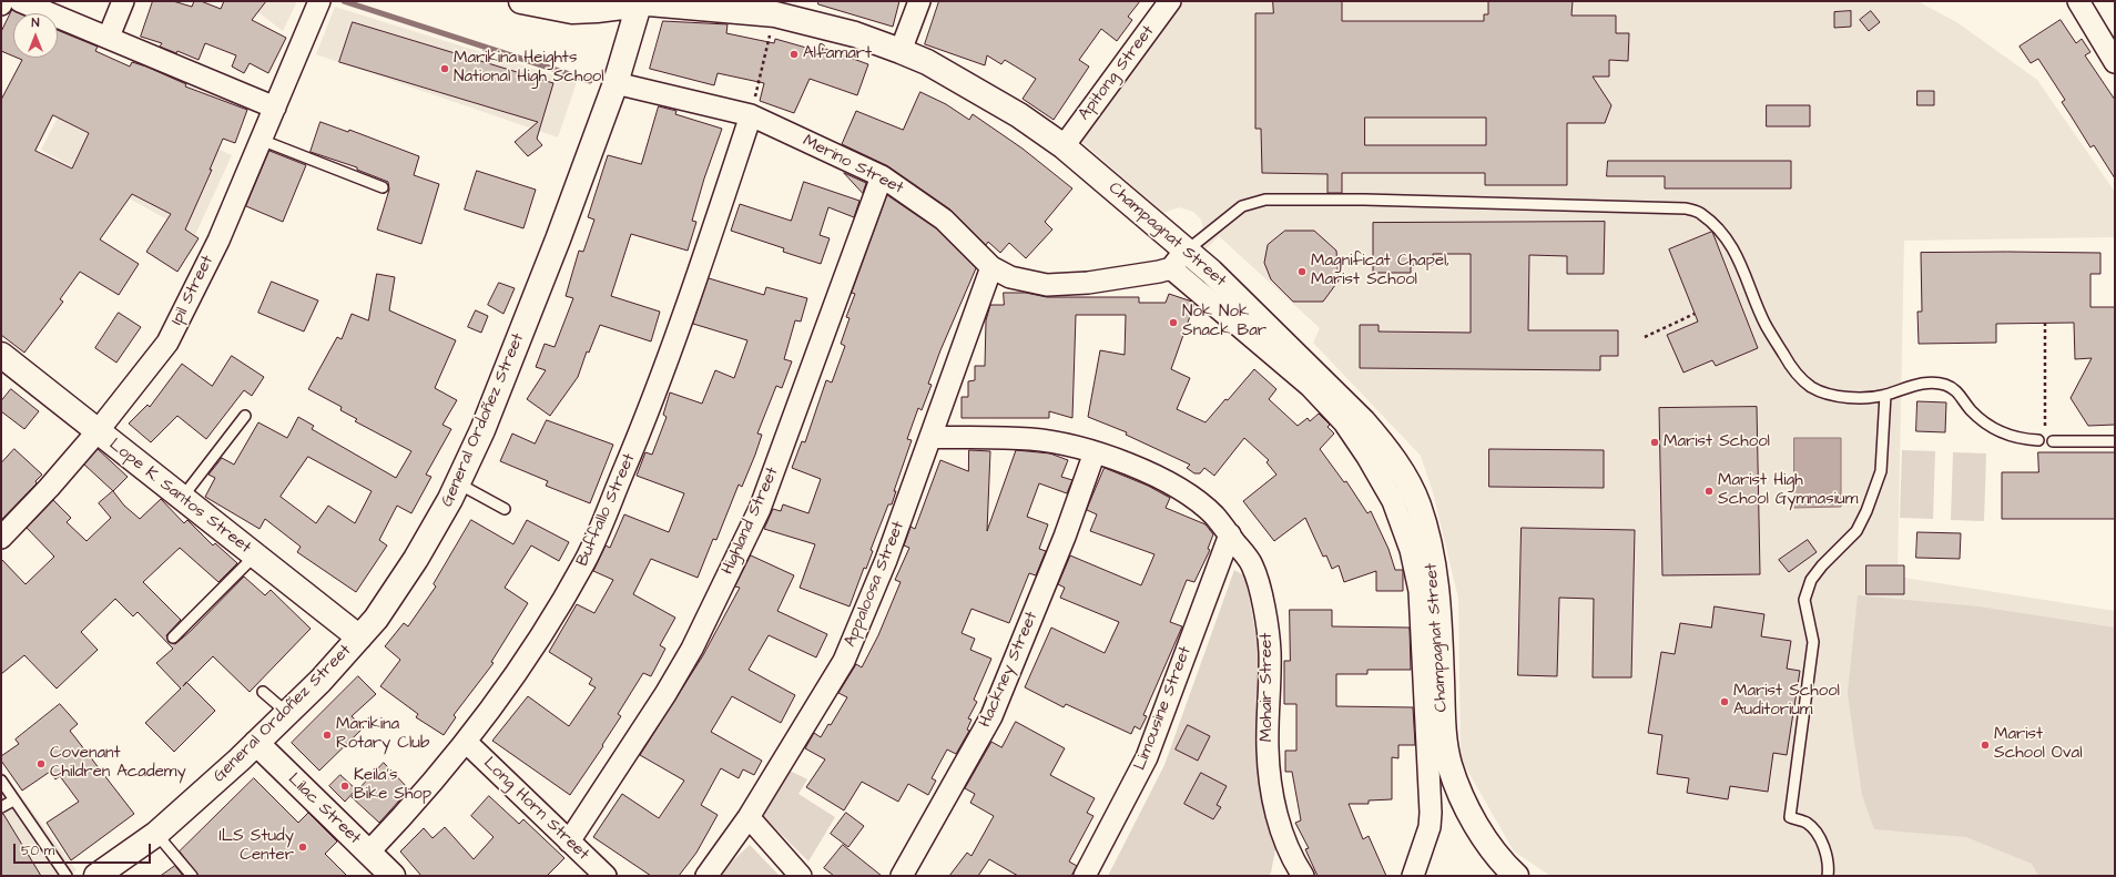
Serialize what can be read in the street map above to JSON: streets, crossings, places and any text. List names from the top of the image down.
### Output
{
  "streets": {
    "street": [
      "Apitong Street",
      "Merino Street",
      "Champagnat Street",
      "Ipil Street",
      "General Ordoñez Street",
      "Lope K. Santos Street",
      "Buffallo Street",
      "Highland Street",
      "Appaloosa Street",
      "Hackney Street",
      "Mohair Street",
      "Limousine Street",
      "Lilac Street",
      "Long Horn Street"
    ]
  },
  "crossings": [
    ["Apitong Street", "Champagnat Street"],
    ["Merino Street", "Champagnat Street"],
    ["Merino Street", "General Ordoñez Street"],
    ["Merino Street", "Buffallo Street"],
    ["Merino Street", "Highland Street"],
    ["Merino Street", "Appaloosa Street"],
    ["Champagnat Street", "General Ordoñez Street"],
    ["Ipil Street", "Lope K. Santos Street"],
    ["General Ordoñez Street", "Lope K. Santos Street"],
    ["General Ordoñez Street", "Lilac Street"],
    ["Buffallo Street", "Lilac Street"],
    ["Buffallo Street", "Long Horn Street"],
    ["Highland Street", "Long Horn Street"],
    ["Appaloosa Street", "Mohair Street"],
    ["Hackney Street", "Mohair Street"],
    ["Mohair Street", "Limousine Street"]
  ],
  "places": [
    "Alfamart",
    "Marikina Heights National High School",
    "Magnificat Chapel, Marist School",
    "Nok Nok Snack Bar",
    "Marist School",
    "Marist High School Gymnasium",
    "Marist School Auditorium",
    "Marikina Rotary Club",
    "Marist School Oval",
    "Covenant Children Academy",
    "Keila's Bike Shop",
    "ILS Study Center"
  ],
  "scale_bar": "50 m",
  "north": "top"
}
